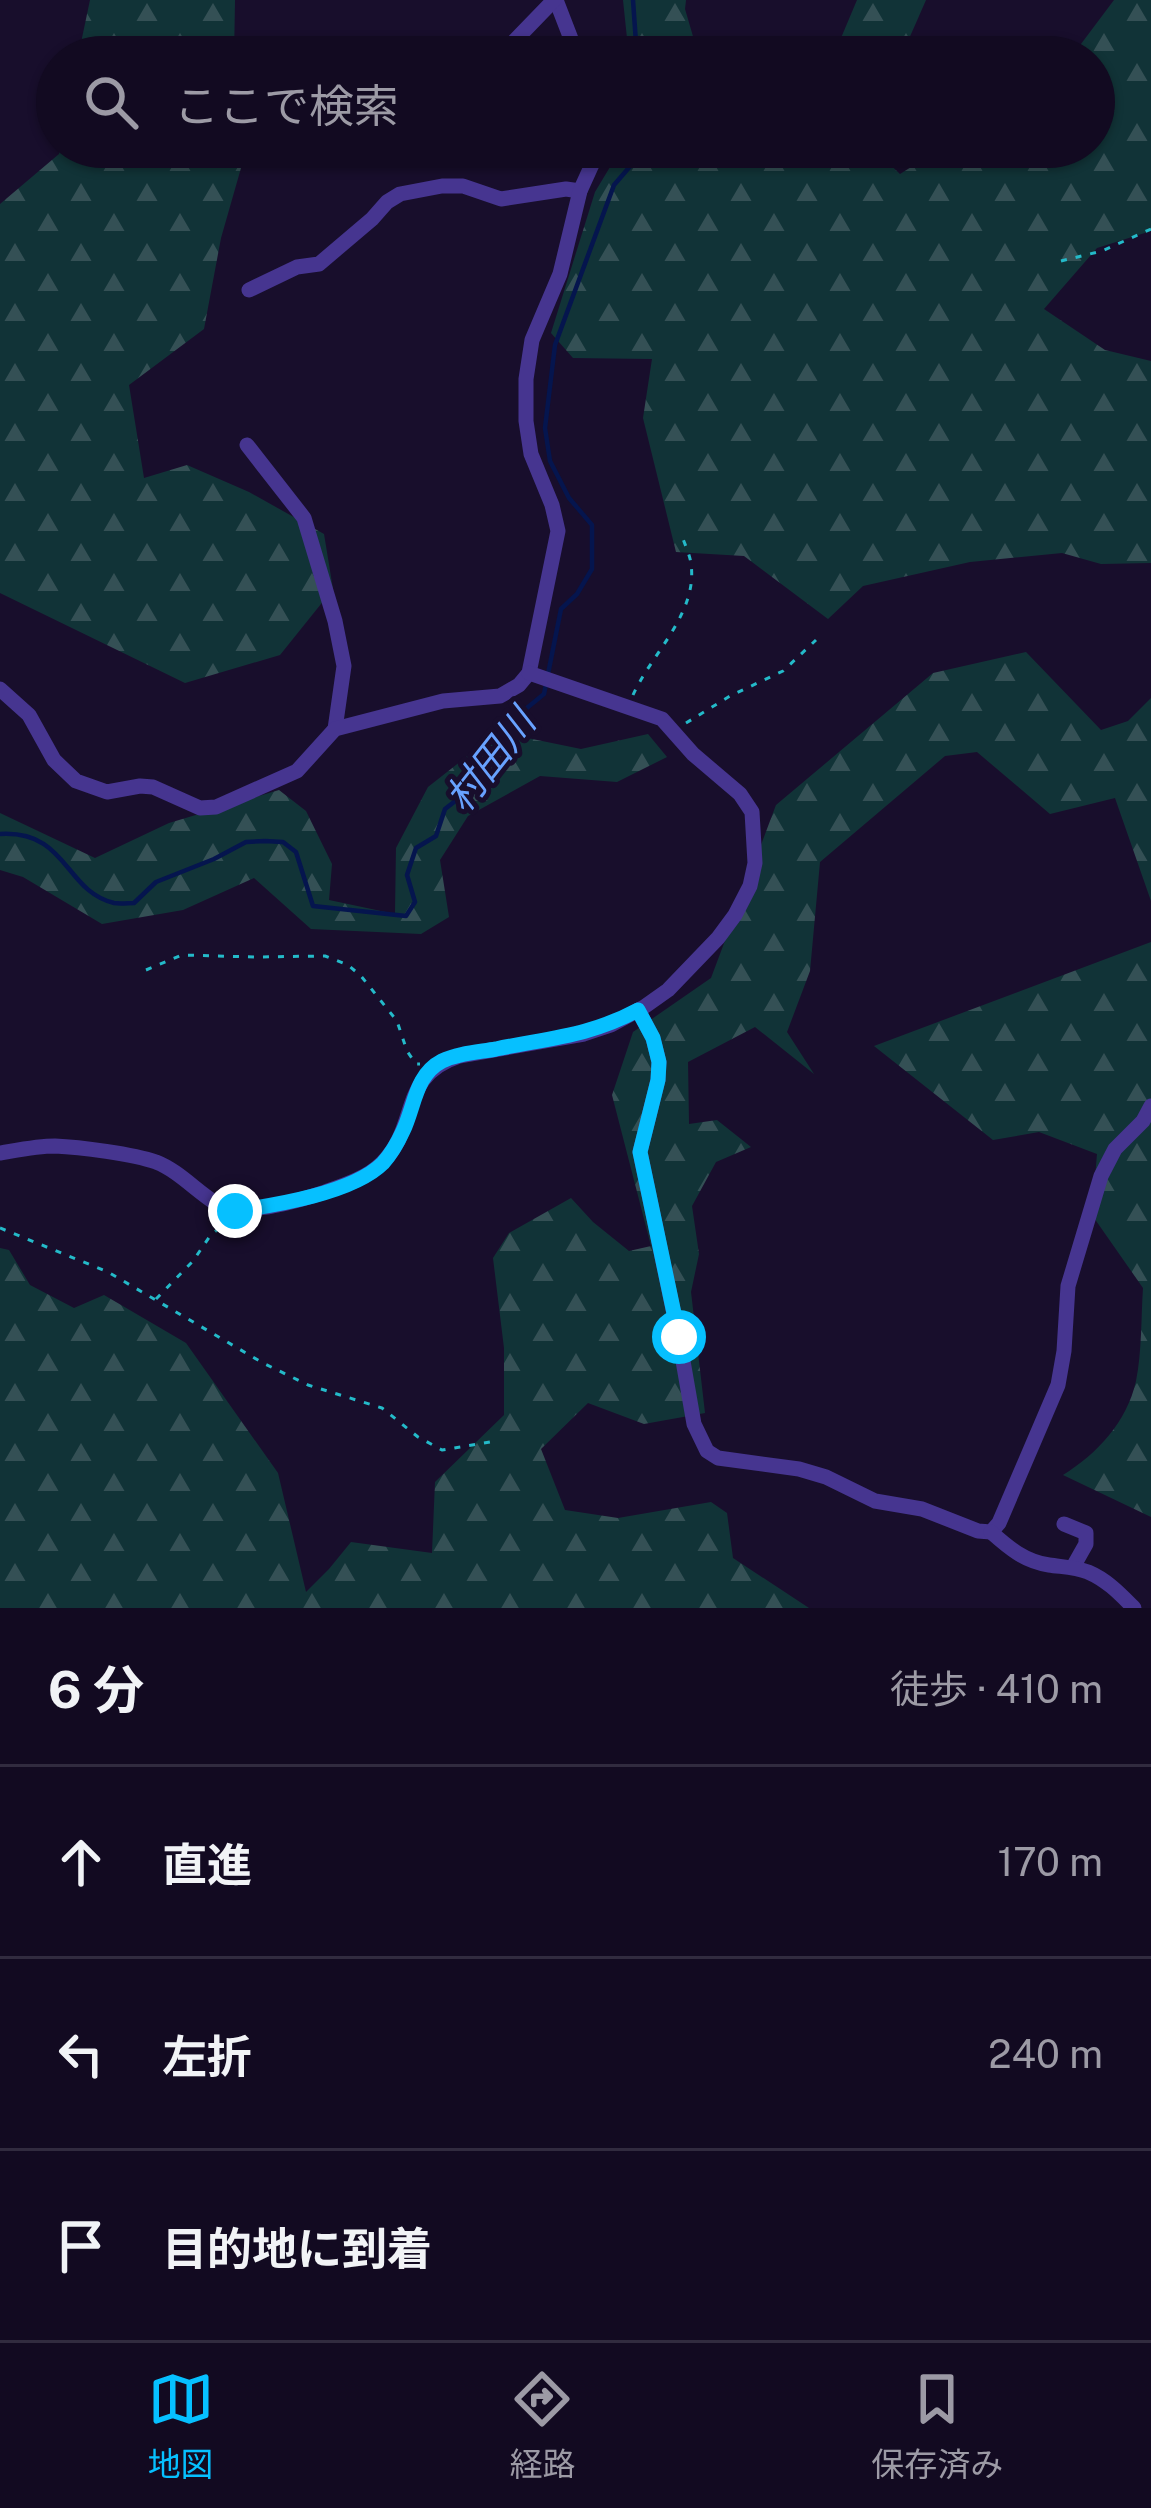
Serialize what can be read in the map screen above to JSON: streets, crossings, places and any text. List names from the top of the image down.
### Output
{
  "water": ["村田川"],
  "page": {
    "search": "ここで検索",
    "heading": ["6 分", "徒歩 · 410 m"],
    "list": [
      ["直進", "170 m"],
      ["左折", "240 m"],
      "目的地に到着"
    ],
    "nav": ["地図", "経路", "保存済み"]
  }
}
